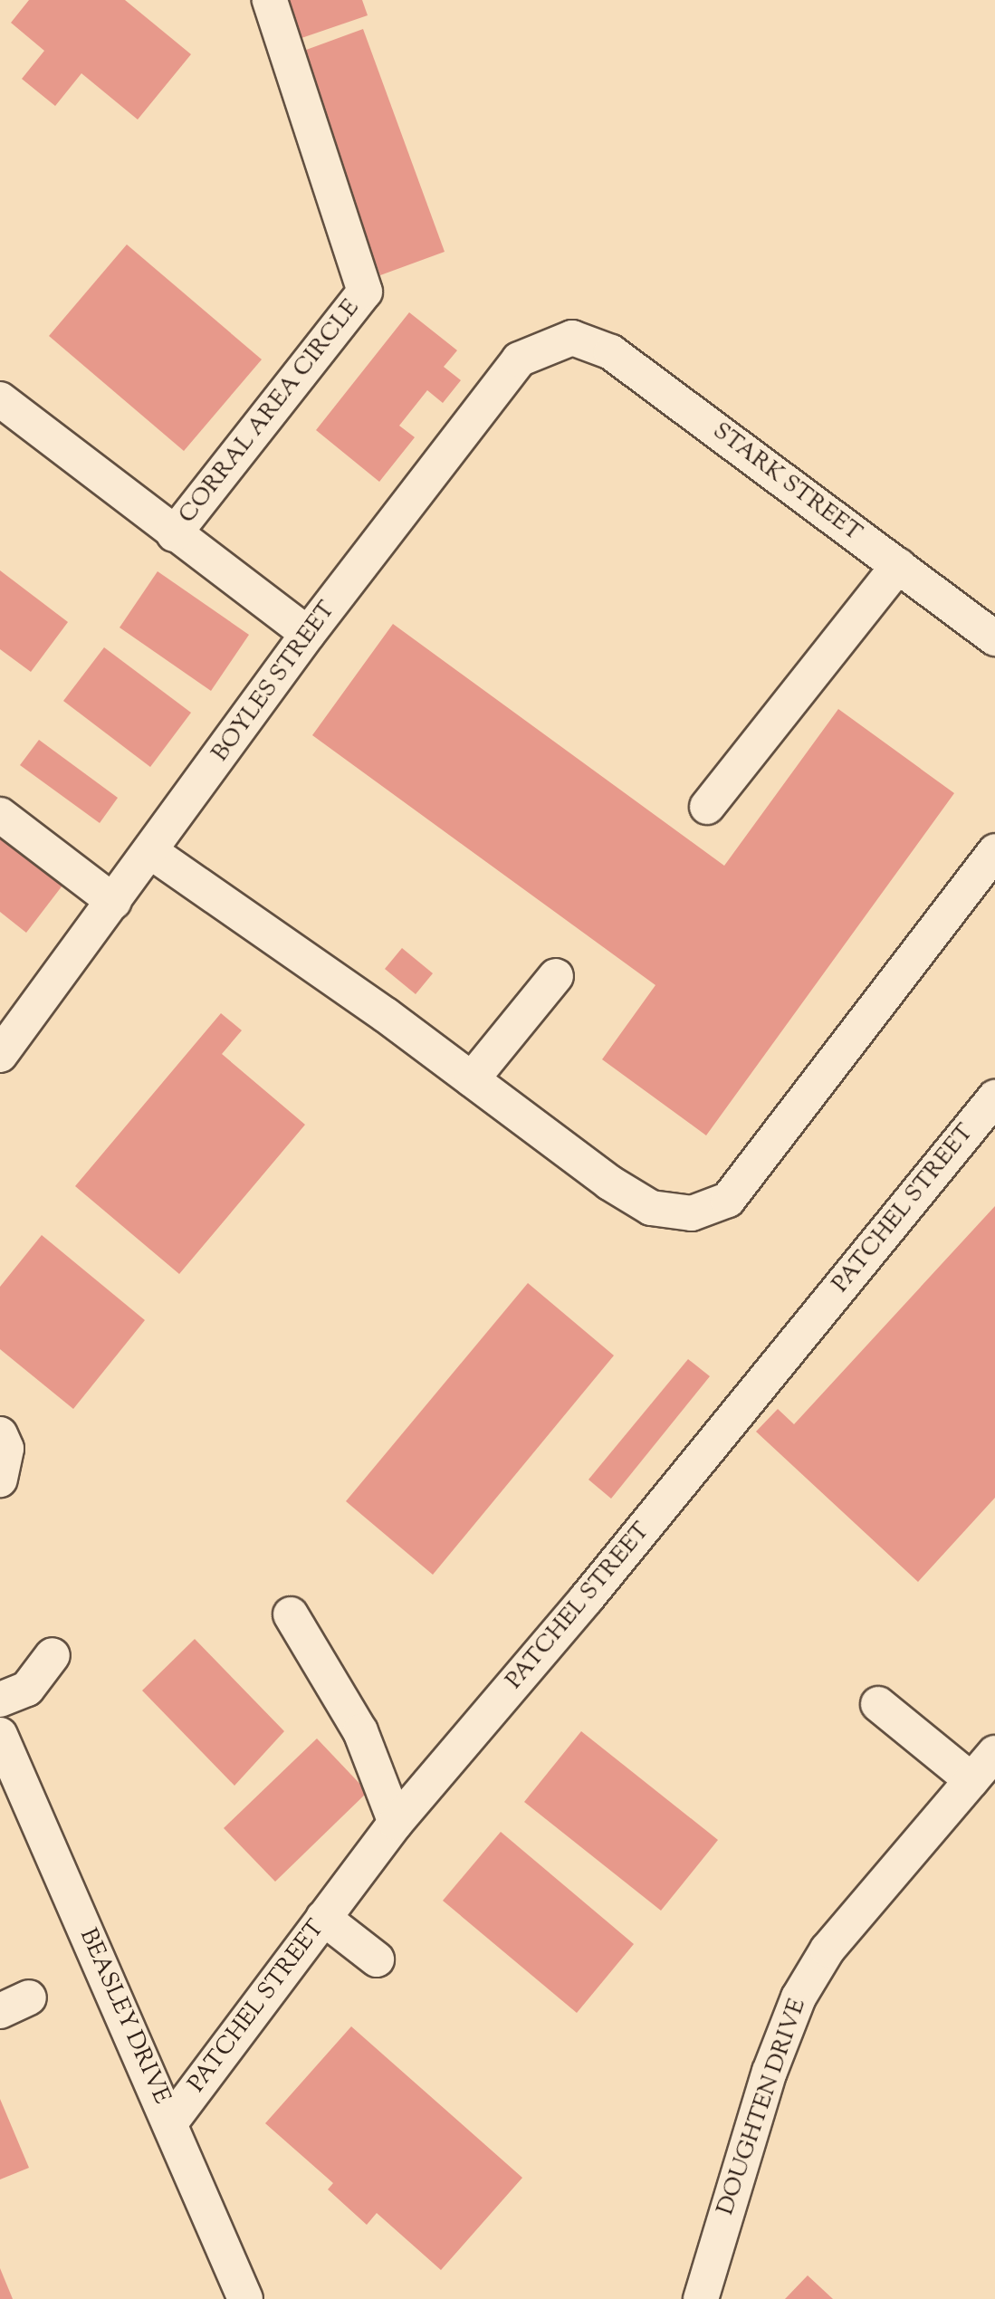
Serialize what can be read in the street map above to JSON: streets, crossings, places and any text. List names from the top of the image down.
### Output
{
  "streets": {
    "street": [
      "CORRAL AREA CIRCLE",
      "STARK STREET",
      "BOYLES STREET",
      "PATCHEL STREET",
      "BEASLEY DRIVE",
      "DOUGHTEN DRIVE"
    ]
  },
  "crossings": [
    ["STARK STREET", "BOYLES STREET"],
    ["PATCHEL STREET", "BEASLEY DRIVE"]
  ]
}
